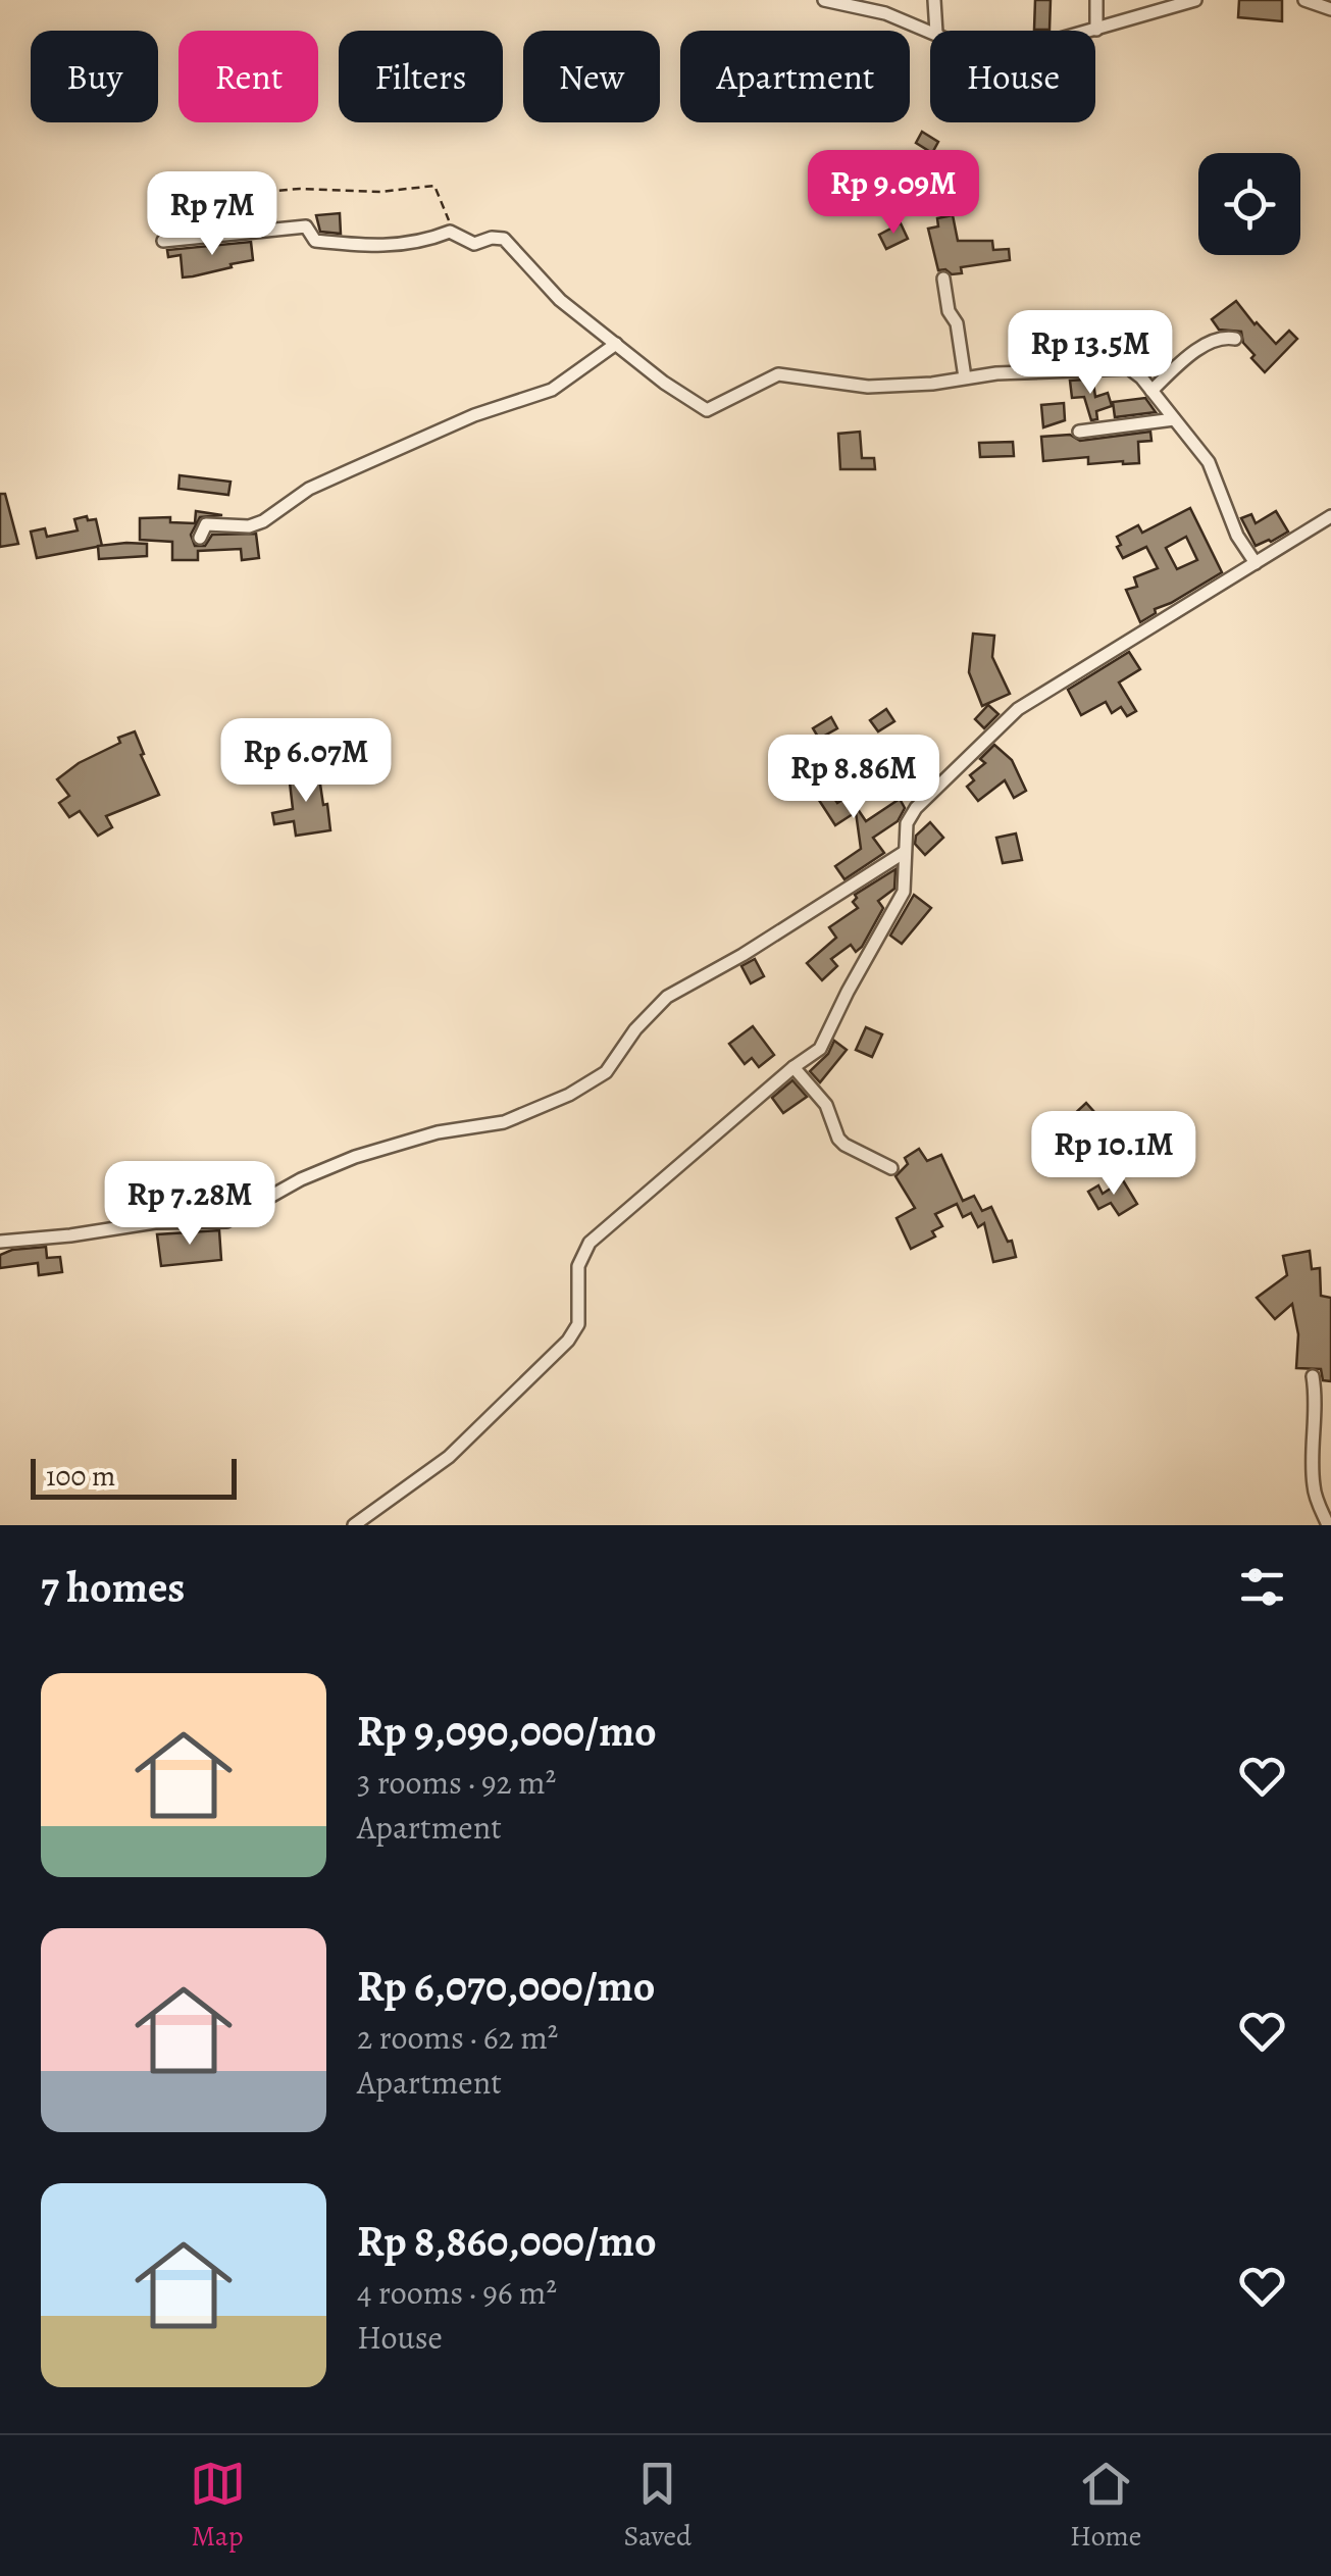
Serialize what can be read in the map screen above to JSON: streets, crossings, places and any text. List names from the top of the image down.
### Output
{
  "scale_bar": "100 m",
  "page": {
    "chip": [
      "Buy",
      "Rent",
      "Filters",
      "New",
      "Apartment",
      "House"
    ],
    "price": [
      "Rp 9.09M",
      "Rp 7M",
      "Rp 13.5M",
      "Rp 6.07M",
      "Rp 8.86M",
      "Rp 10.1M",
      "Rp 7.28M"
    ],
    "scale": "100 m",
    "heading": "7 homes",
    "list": [
      {
        "name": "Rp 9,090,000/mo",
        "note": "3 rooms · 92 m² · Apartment"
      },
      {
        "name": "Rp 6,070,000/mo",
        "note": "2 rooms · 62 m² · Apartment"
      },
      {
        "name": "Rp 8,860,000/mo",
        "note": "4 rooms · 96 m² · House"
      }
    ],
    "tabs": ["Map", "Saved", "Home"]
  }
}
